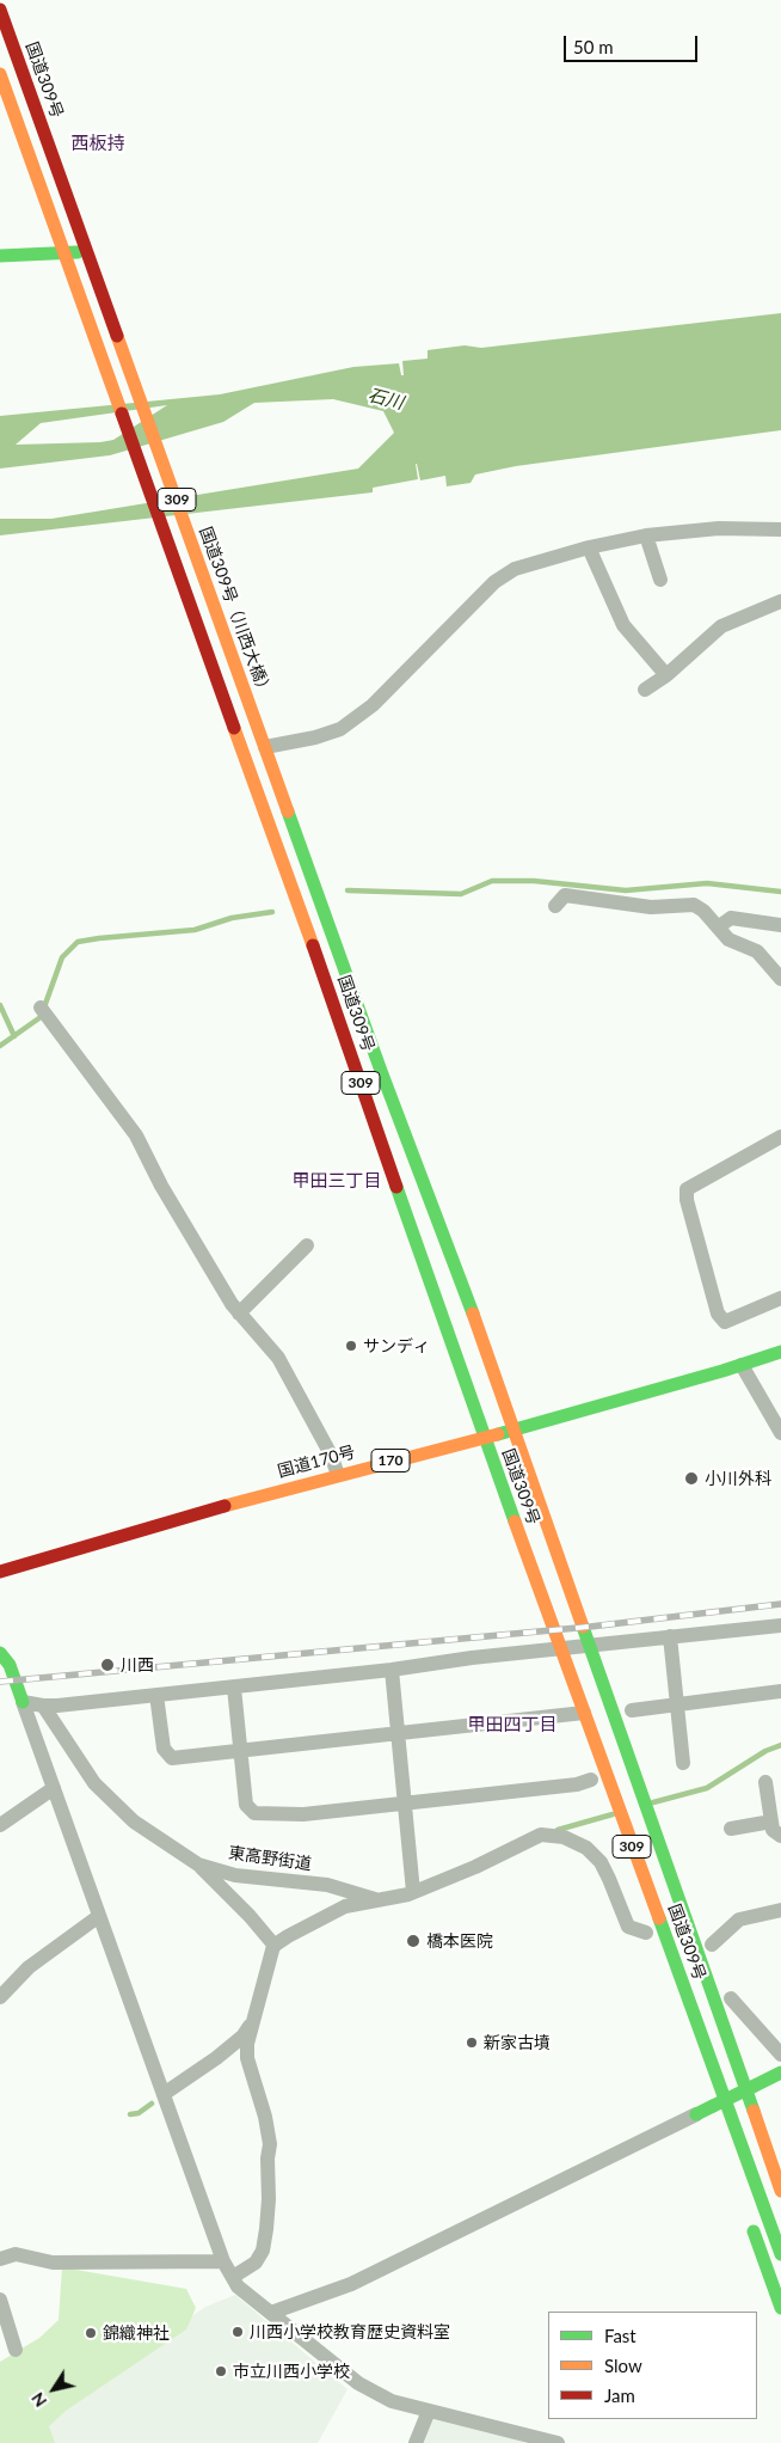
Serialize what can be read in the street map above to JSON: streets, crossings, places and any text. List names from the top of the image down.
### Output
{
  "streets": {
    "main road": [
      "国道309号",
      "309",
      "国道309号（川西大橋）",
      "170",
      "国道170号"
    ],
    "street": ["東高野街道"]
  },
  "crossings": [
    ["国道309号", "309"],
    ["国道309号", "国道309号（川西大橋）"],
    ["国道309号", "国道170号"]
  ],
  "districts": ["西板持", "甲田三丁目", "甲田四丁目"],
  "water": ["石川"],
  "places": [
    "サンディ",
    "小川外科",
    "川西",
    "橋本医院",
    "新家古墳",
    "川西小学校教育歴史資料室",
    "錦織神社",
    "市立川西小学校"
  ],
  "legend": ["Fast", "Slow", "Jam"],
  "scale_bar": "50 m",
  "north": "bottom left"
}
